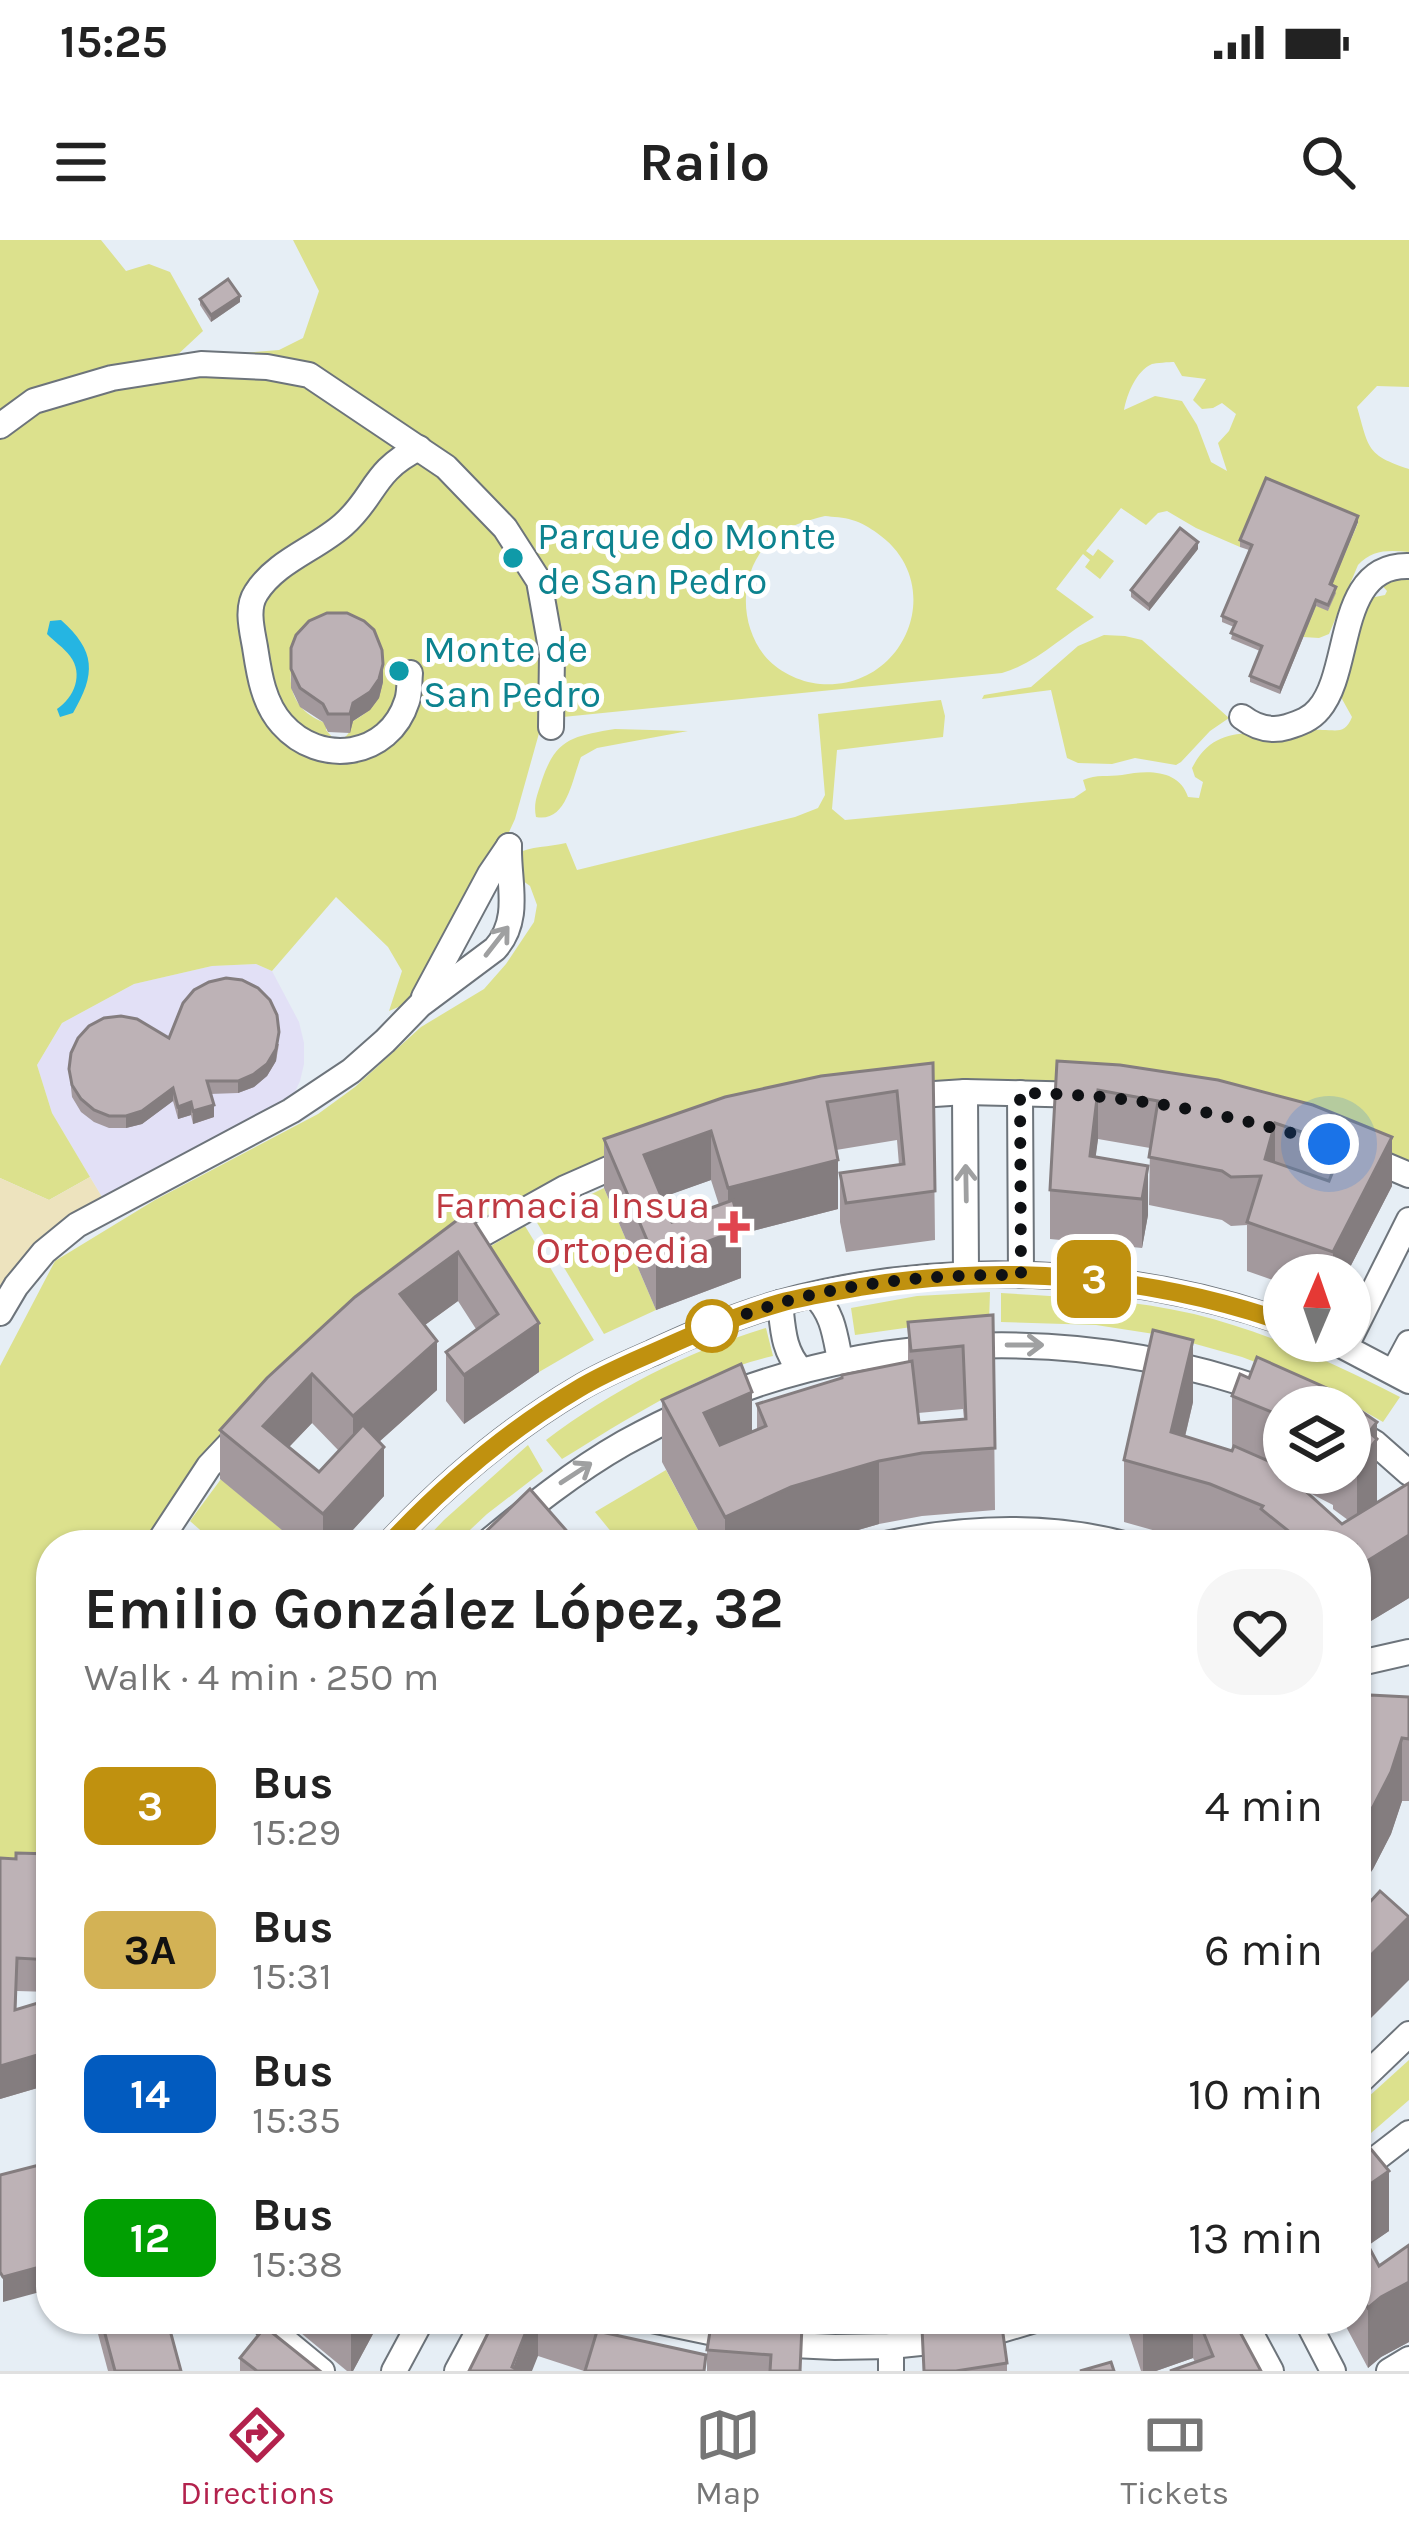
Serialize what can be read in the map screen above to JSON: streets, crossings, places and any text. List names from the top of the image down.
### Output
{
  "places": {
    "other": ["Parque do Monte de San Pedro", "Monte de San Pedro"],
    "health": ["Farmacia Insua Ortopedia"]
  },
  "lines": ["bus line 3"],
  "north": "top",
  "page": {
    "status": "15:25",
    "header": "Railo",
    "on_map": "3",
    "heading": ["Emilio González López, 32", "Walk · 4 min · 250 m"],
    "list": [
      {
        "mark": "3",
        "name": "Bus",
        "note": "15:29",
        "value": "4 min"
      },
      {
        "mark": "3A",
        "name": "Bus",
        "note": "15:31",
        "value": "6 min"
      },
      {
        "mark": "14",
        "name": "Bus",
        "note": "15:35",
        "value": "10 min"
      },
      {
        "mark": "12",
        "name": "Bus",
        "note": "15:38",
        "value": "13 min"
      }
    ],
    "tabs": ["Directions", "Map", "Tickets"]
  }
}
